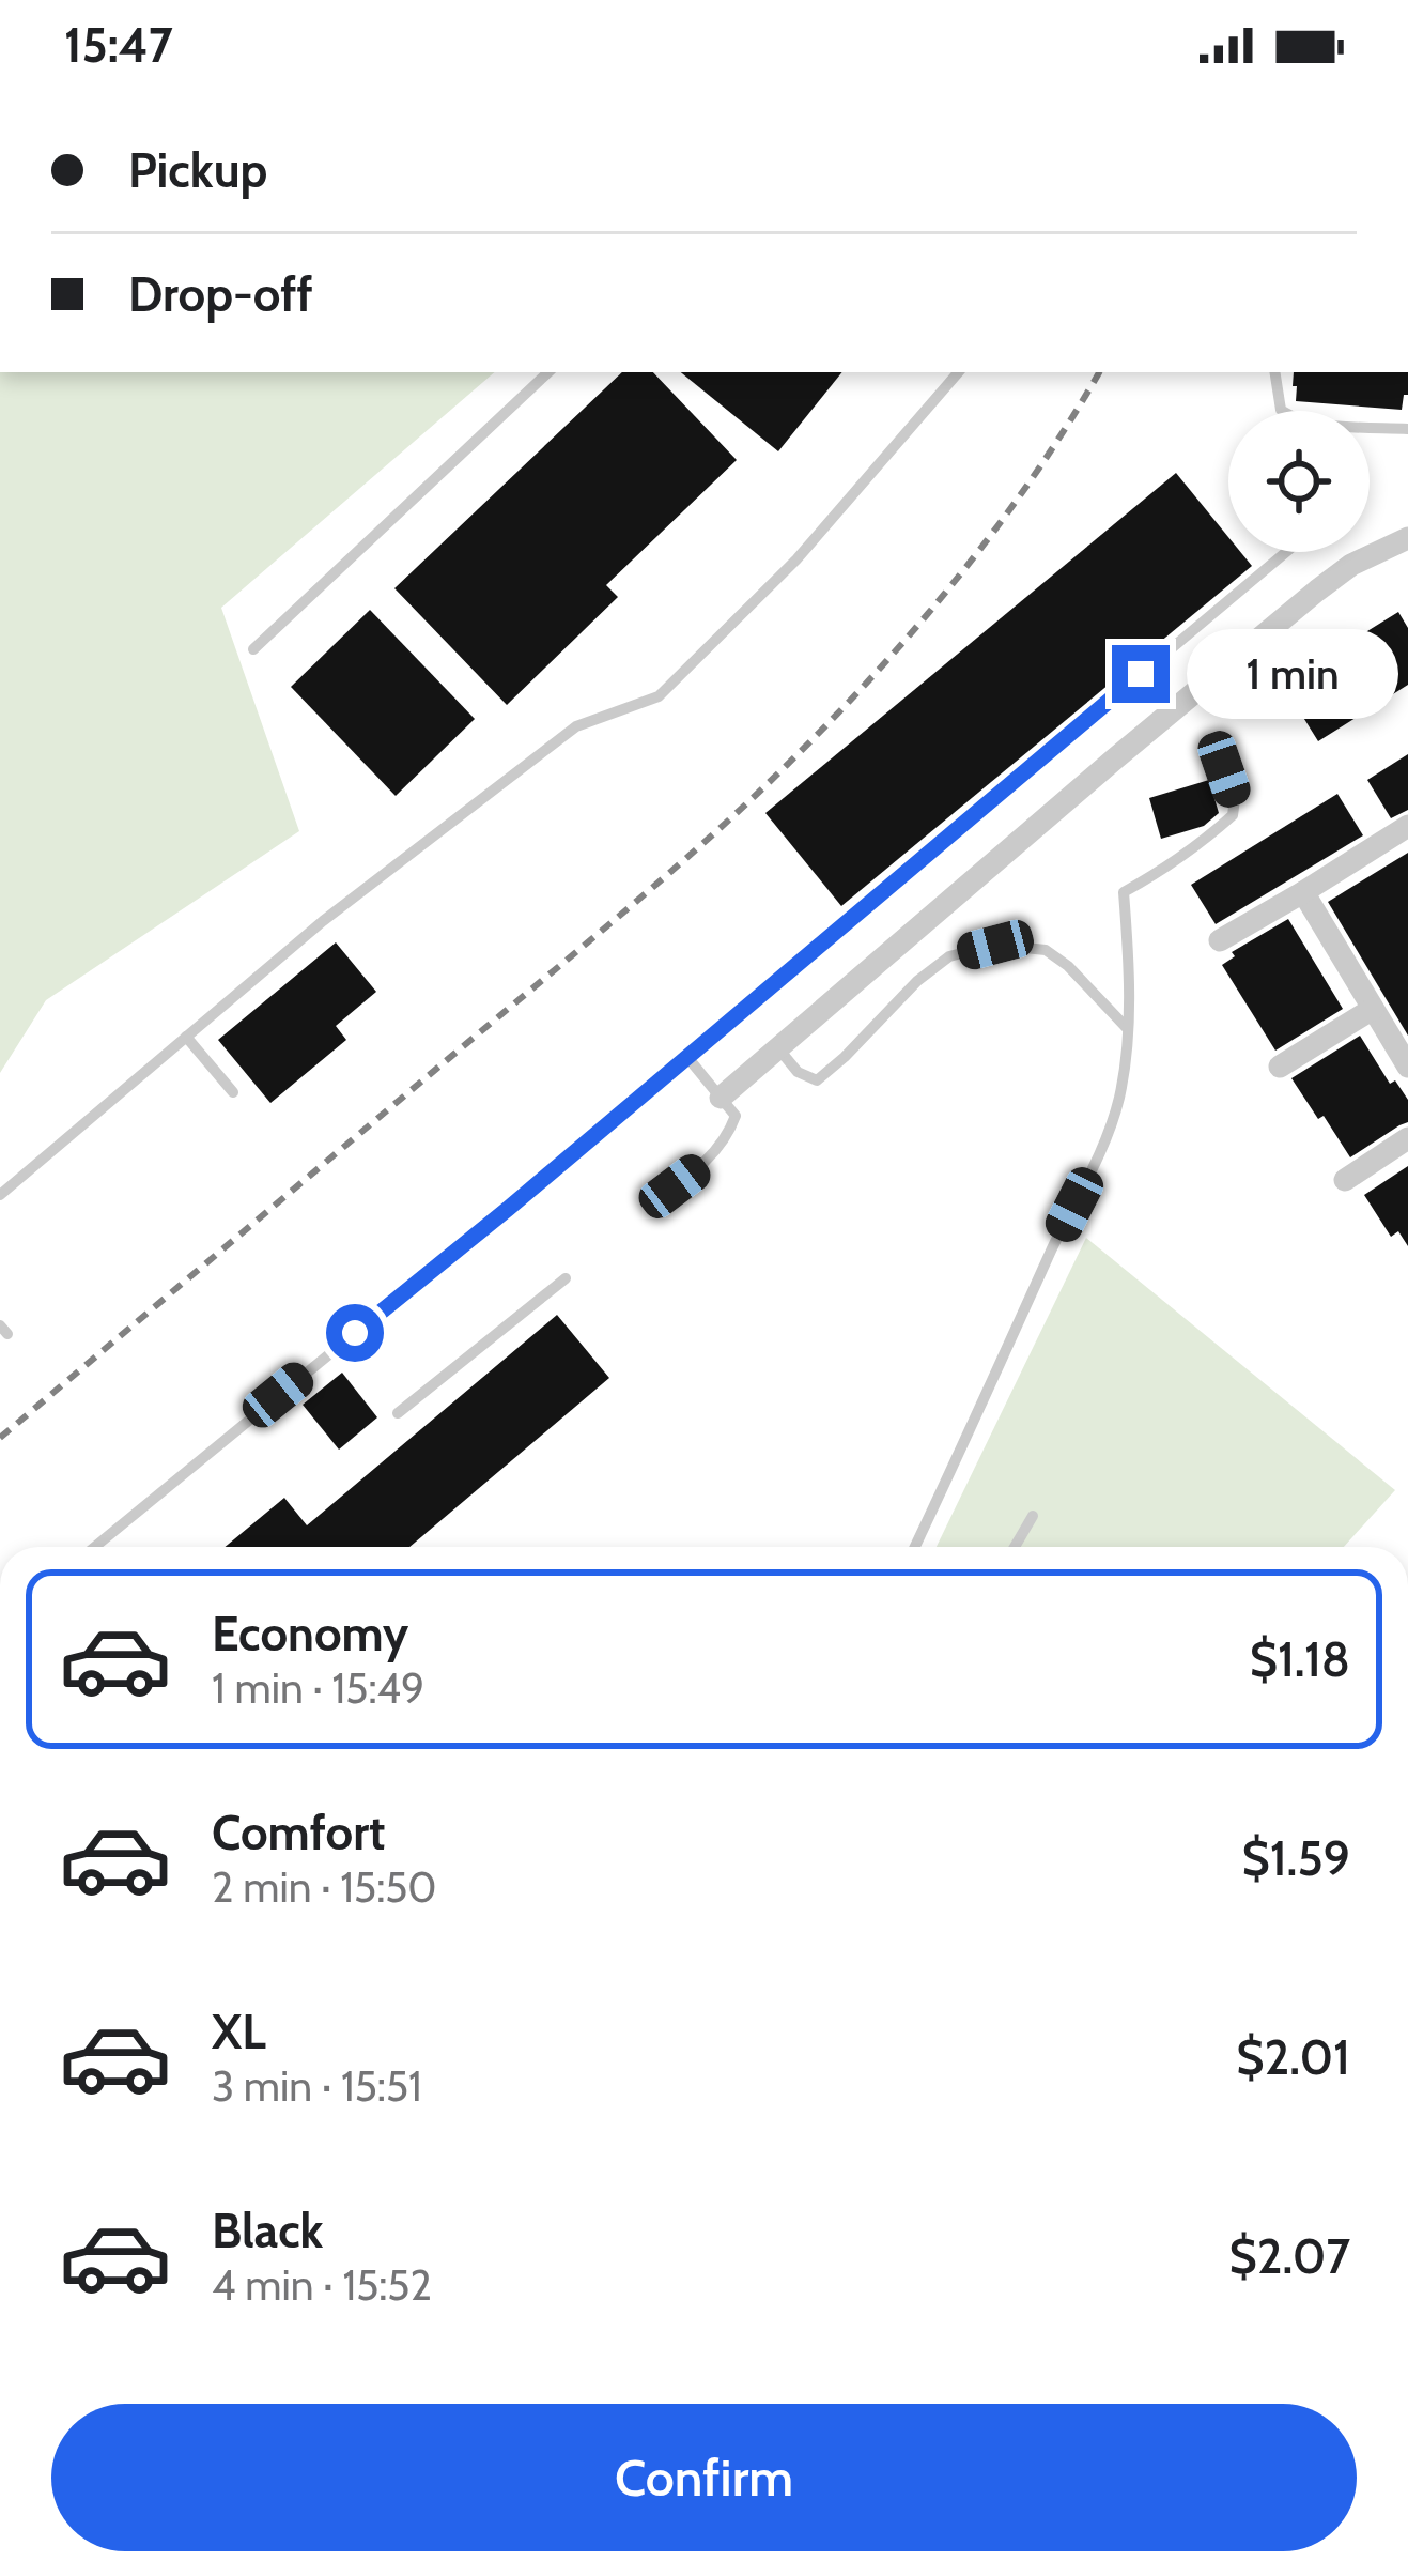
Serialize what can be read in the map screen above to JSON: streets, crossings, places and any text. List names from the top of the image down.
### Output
{
  "page": {
    "status": "15:47",
    "banner": ["Pickup", "Drop-off"],
    "bubble": "1 min",
    "list": [
      {
        "name": "Economy",
        "note": "1 min · 15:49",
        "value": "$1.18"
      },
      {
        "name": "Comfort",
        "note": "2 min · 15:50",
        "value": "$1.59"
      },
      {
        "name": "XL",
        "note": "3 min · 15:51",
        "value": "$2.01"
      },
      {
        "name": "Black",
        "note": "4 min · 15:52",
        "value": "$2.07"
      }
    ],
    "buttons": "Confirm"
  }
}
